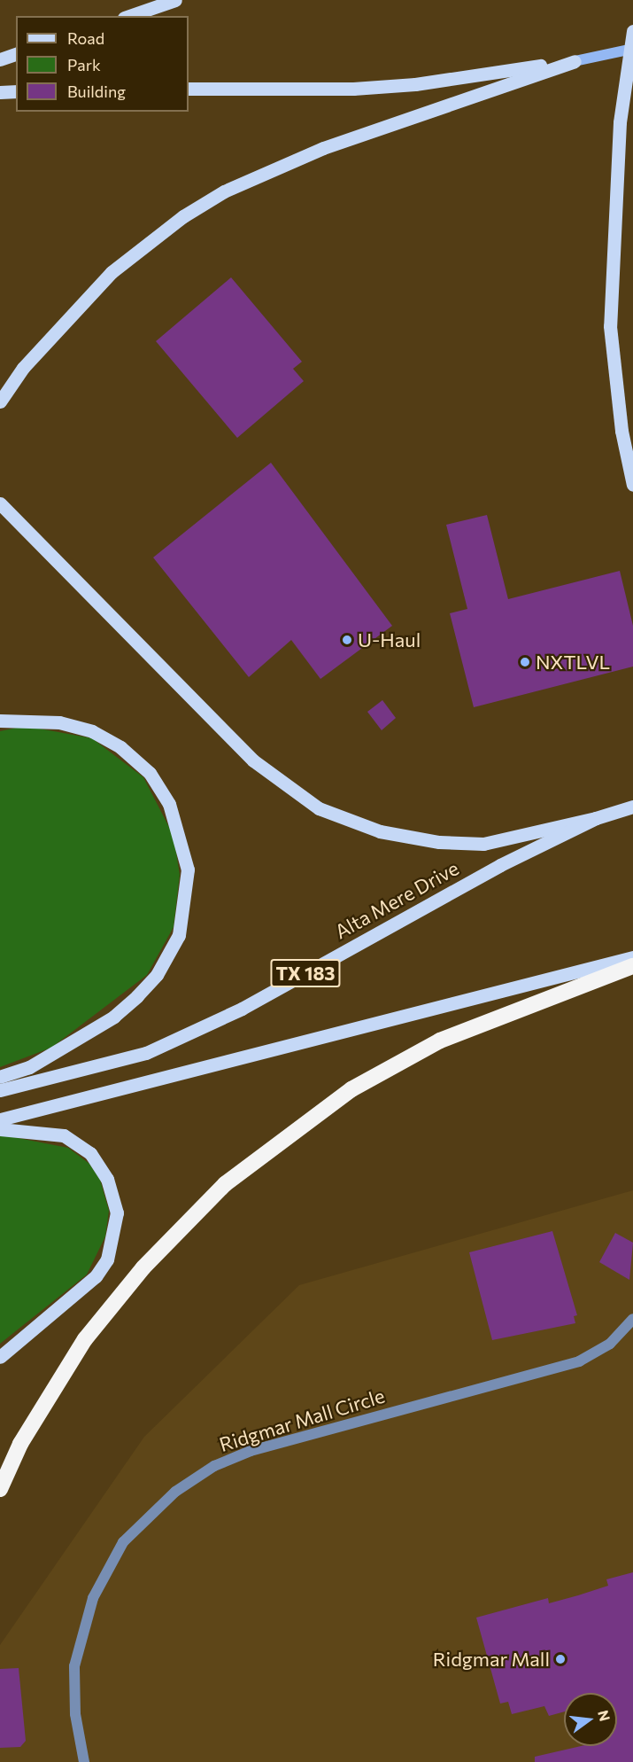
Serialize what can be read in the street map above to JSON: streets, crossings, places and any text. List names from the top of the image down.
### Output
{
  "streets": {
    "main road": ["Alta Mere Drive", "TX 183"],
    "street": ["Ridgmar Mall Circle"]
  },
  "places": ["U-Haul", "NXTLVL", "Ridgmar Mall"],
  "legend": ["Road", "Park", "Building"],
  "north": "right"
}
